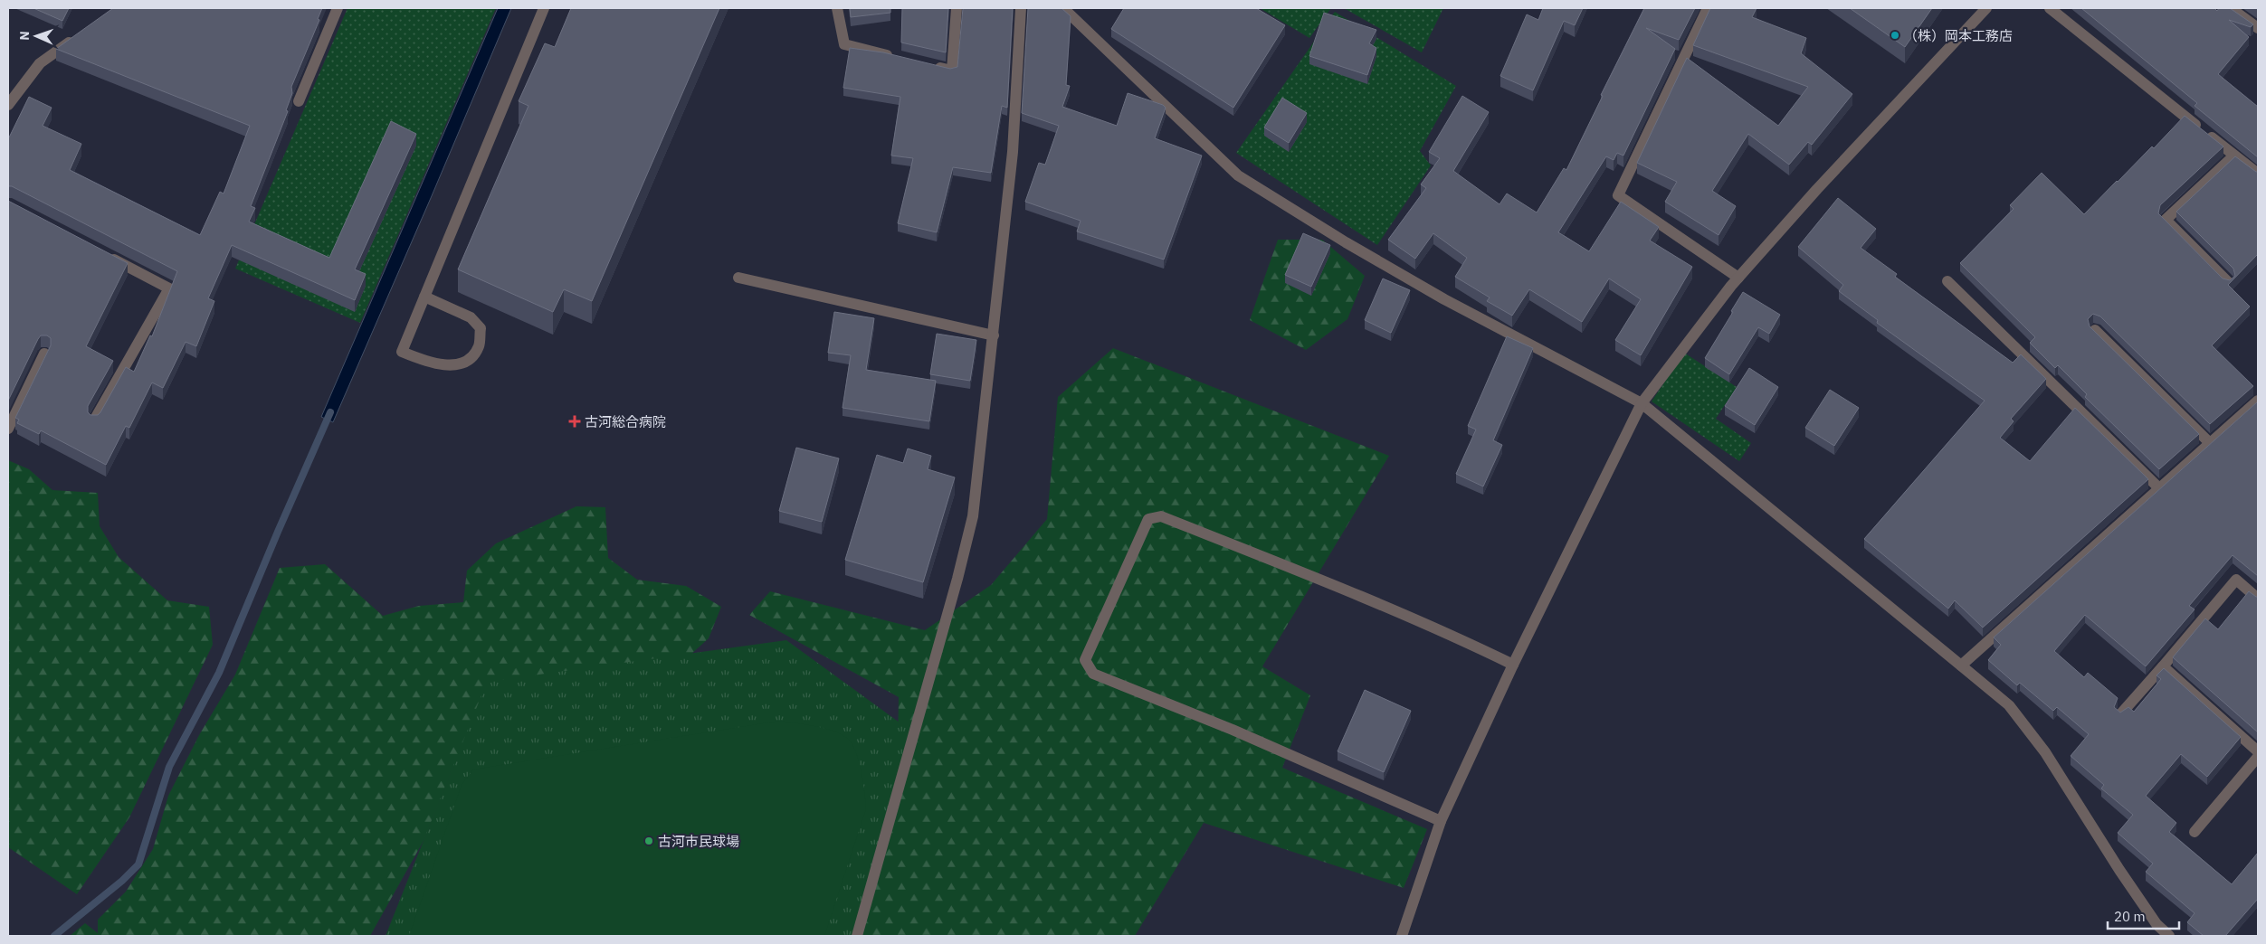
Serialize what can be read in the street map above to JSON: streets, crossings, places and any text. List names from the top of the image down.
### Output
{
  "places": {
    "other": ["（株）岡本工務店", "古河市民球場"],
    "health": ["古河総合病院"]
  },
  "scale_bar": "20 m",
  "north": "left"
}
